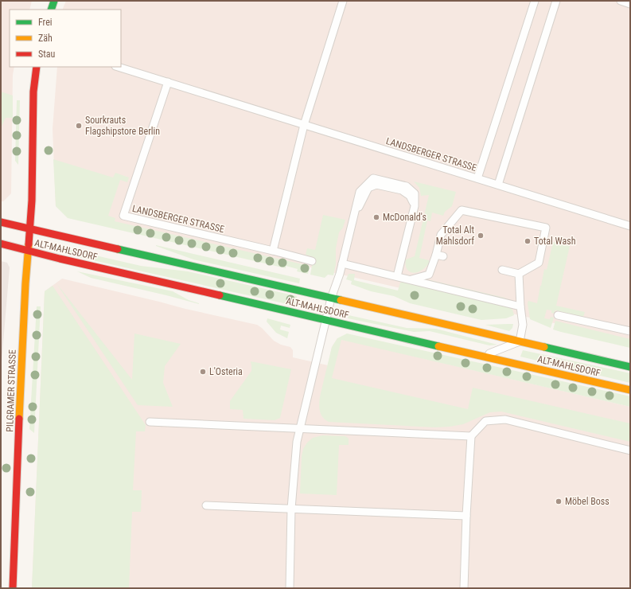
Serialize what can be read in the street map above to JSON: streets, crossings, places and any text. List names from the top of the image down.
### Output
{
  "streets": {
    "main road": ["ALT-MAHLSDORF", "PILGRAMER STRASSE"],
    "lane": ["LANDSBERGER STRASSE"]
  },
  "crossings": [
    ["ALT-MAHLSDORF", "PILGRAMER STRASSE"]
  ],
  "places": [
    "Sourkrauts Flagshipstore Berlin",
    "McDonald's",
    "Total Alt Mahlsdorf",
    "Total Wash",
    "L'Osteria",
    "Möbel Boss"
  ],
  "legend": ["Frei", "Zäh", "Stau"]
}
